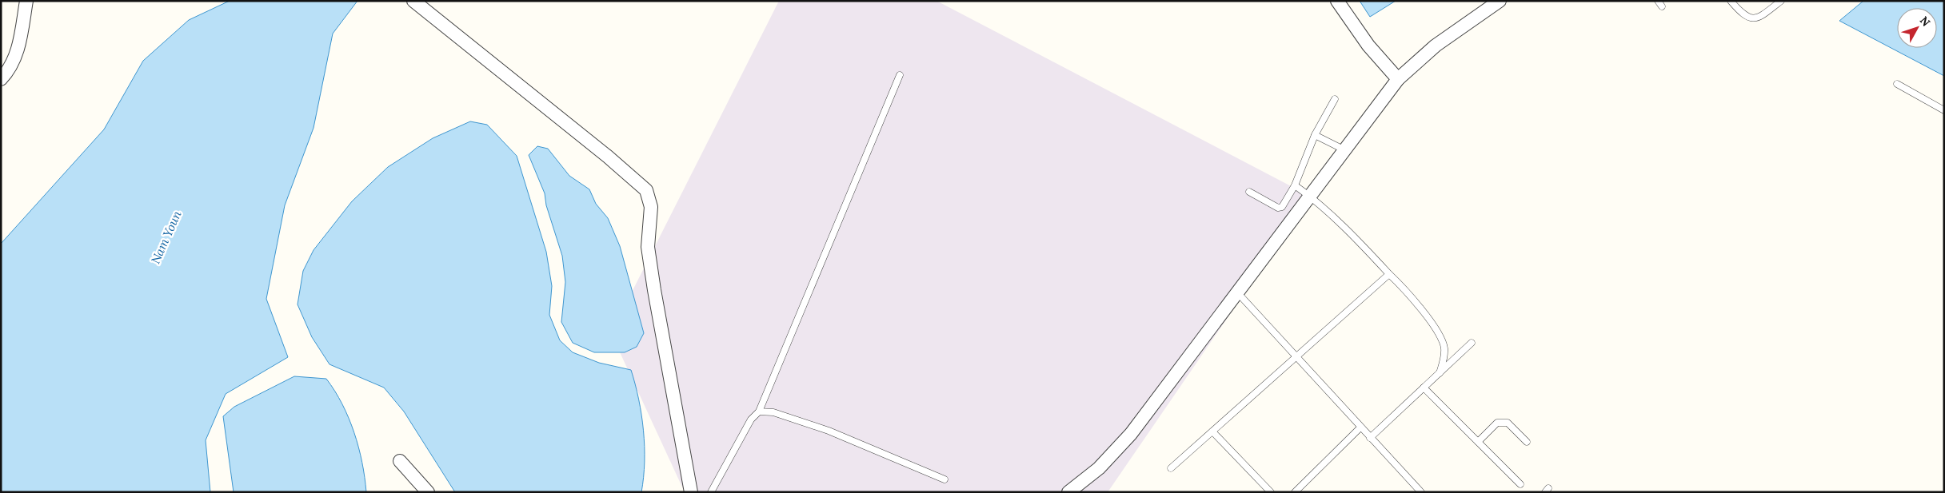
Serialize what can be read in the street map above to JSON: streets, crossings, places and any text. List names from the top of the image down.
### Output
{
  "water": ["Nam Youn"],
  "north": "top right"
}
